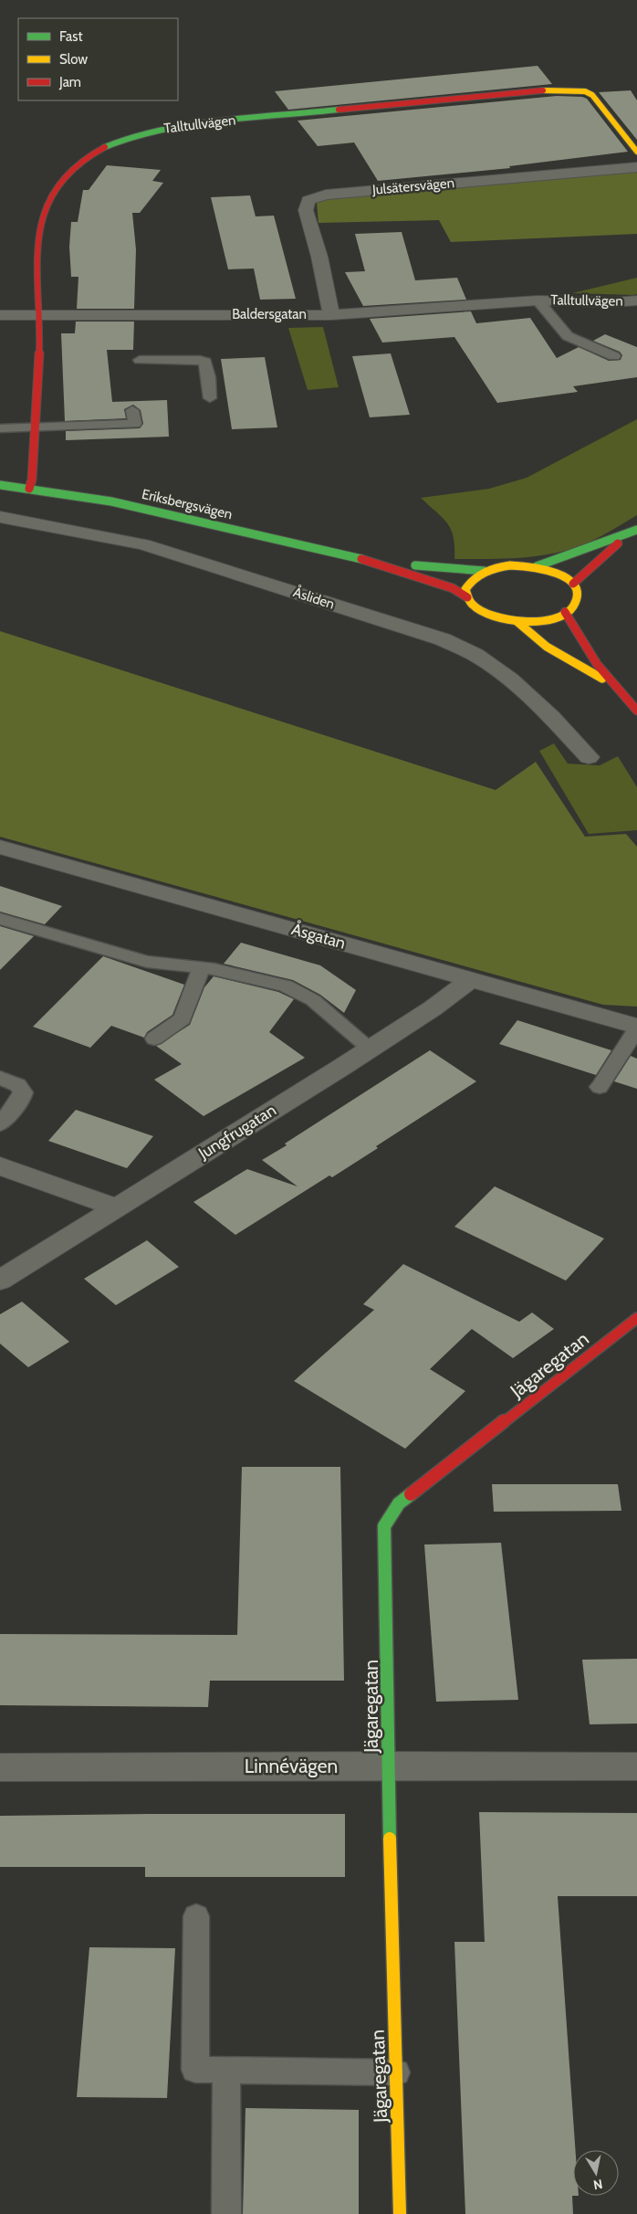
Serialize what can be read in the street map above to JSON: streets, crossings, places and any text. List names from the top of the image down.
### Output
{
  "streets": {
    "street": [
      "Talltullvägen",
      "Julsätersvägen",
      "Baldersgatan",
      "Eriksbergsvägen",
      "Åsliden",
      "Åsgatan",
      "Jungfrugatan",
      "Jägaregatan",
      "Linnévägen"
    ]
  },
  "crossings": [
    ["Talltullvägen", "Baldersgatan"],
    ["Talltullvägen", "Eriksbergsvägen"],
    ["Julsätersvägen", "Baldersgatan"],
    ["Åsgatan", "Jungfrugatan"],
    ["Jägaregatan", "Linnévägen"]
  ],
  "legend": ["Fast", "Slow", "Jam"],
  "north": "bottom"
}
